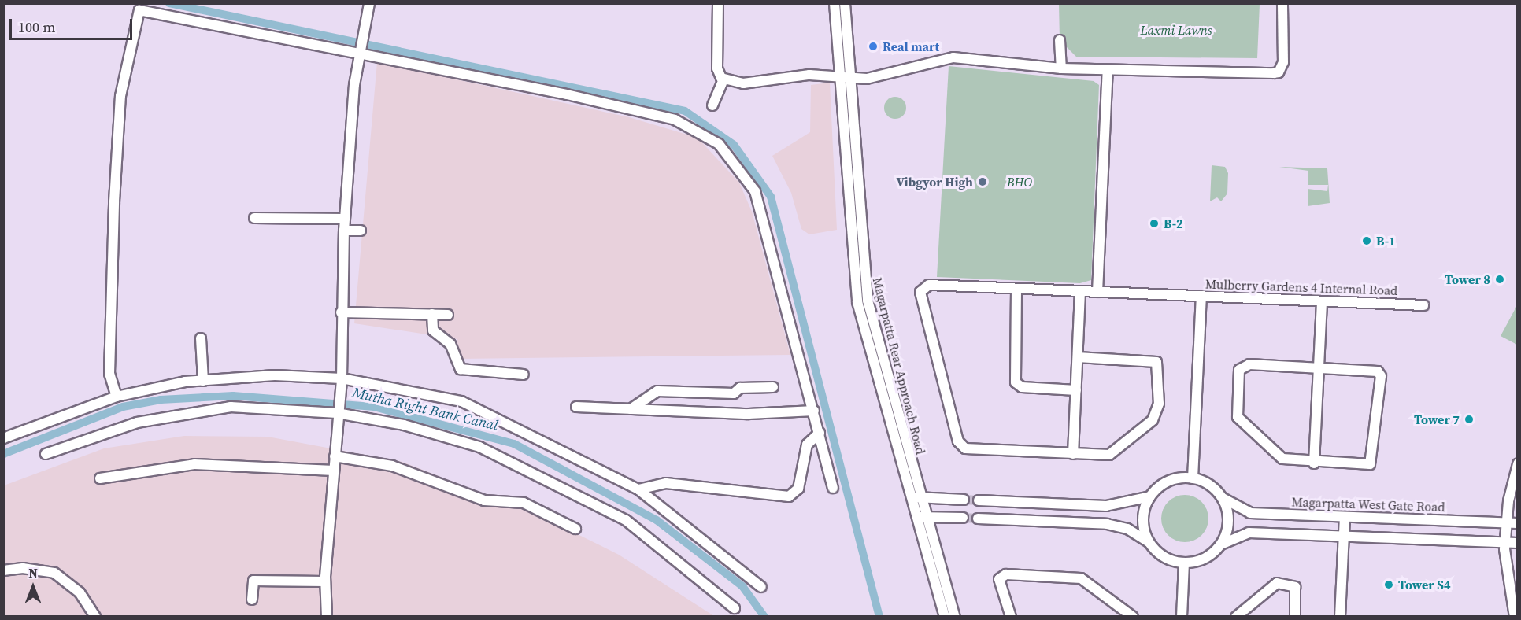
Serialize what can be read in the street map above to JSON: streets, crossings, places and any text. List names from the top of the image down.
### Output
{
  "streets": {
    "street": ["Mulberry Gardens 4 Internal Road", "Magarpatta Rear Approach Road", "Magarpatta West Gate Road"]
  },
  "water": ["Mutha Right Bank Canal"],
  "parks": ["Laxmi Lawns", "BHO"],
  "places": [
    "Real mart",
    "Vibgyor High",
    "B-2",
    "B-1",
    "Tower 8",
    "Tower 7",
    "Tower S4"
  ],
  "scale_bar": "100 m",
  "north": "top"
}
